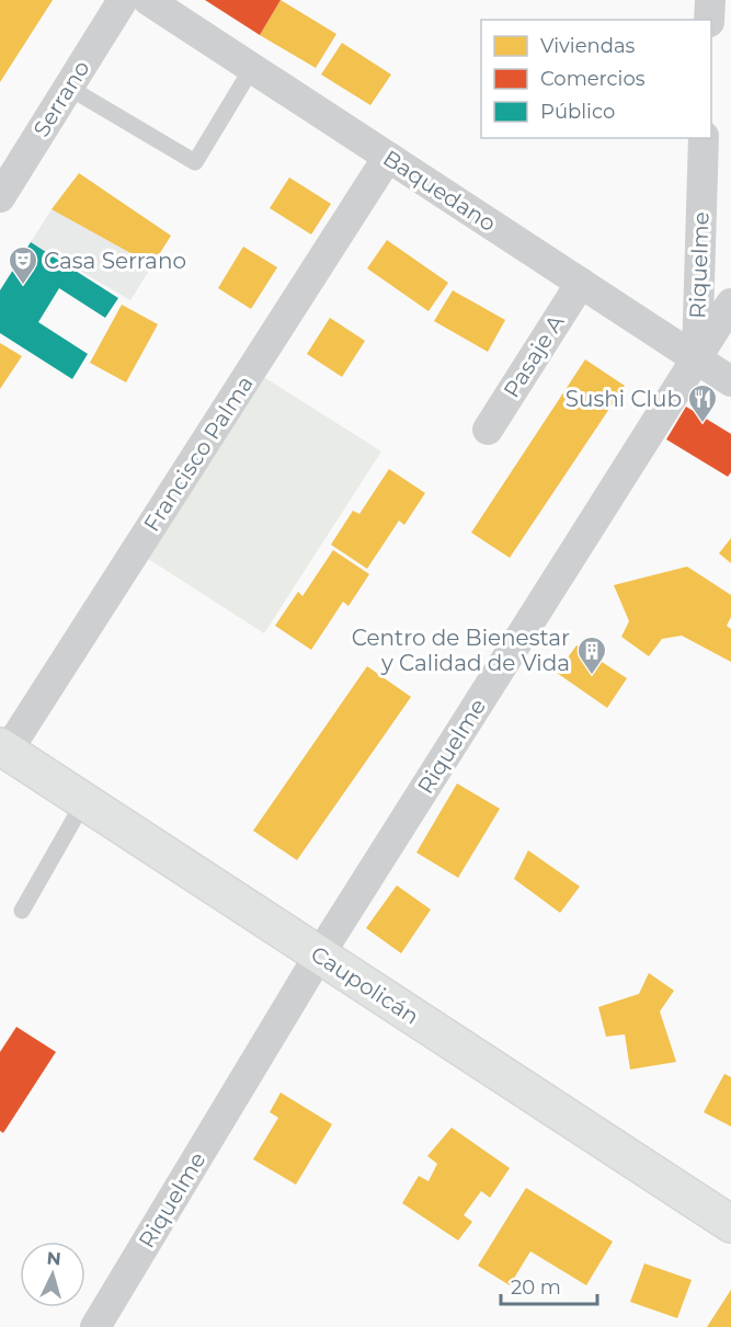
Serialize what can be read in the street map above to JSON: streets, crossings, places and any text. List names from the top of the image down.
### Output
{
  "streets": {
    "street": [
      "Serrano",
      "Baquedano",
      "Riquelme",
      "Pasaje A",
      "Francisco Palma",
      "Caupolicán"
    ]
  },
  "crossings": [
    ["Baquedano", "Riquelme"],
    ["Baquedano", "Pasaje A"],
    ["Baquedano", "Francisco Palma"],
    ["Riquelme", "Caupolicán"],
    ["Francisco Palma", "Caupolicán"]
  ],
  "places": {
    "theatre": ["Casa Serrano"],
    "restaurant": ["Sushi Club"],
    "building": ["Centro de Bienestar y Calidad de Vida"]
  },
  "legend": ["Viviendas", "Comercios", "Público"],
  "scale_bar": "20 m",
  "north": "top"
}
